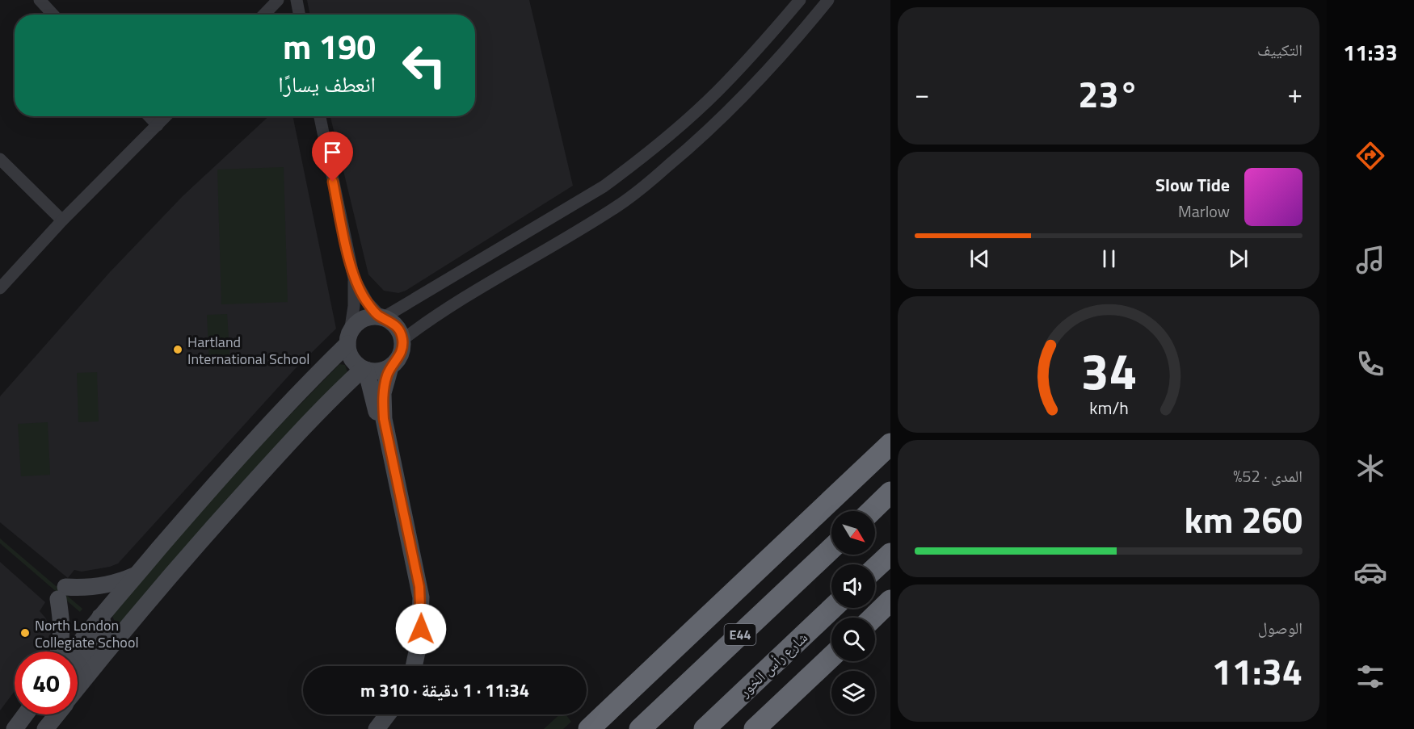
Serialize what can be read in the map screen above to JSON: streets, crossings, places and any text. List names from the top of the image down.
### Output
{
  "streets": {
    "highway": ["E44", "شارع رأس الخور"]
  },
  "places": ["Hartland International School", "North London Collegiate School"],
  "north": "bottom right",
  "page": {
    "tabs": "11:33",
    "tile": [
      "التكييف",
      ["المدى · 52%", "260 km"],
      ["الوصول", "11:34"]
    ],
    "turn": ["190 m", "انعطف يسارًا"],
    "heat": ["−", "23°", "+"],
    "song": ["Slow Tide", "Marlow"],
    "limit": "40",
    "trip": "11:34 · 1 دقيقة · 310 m",
    "gauge": ["34", "km/h"]
  }
}
